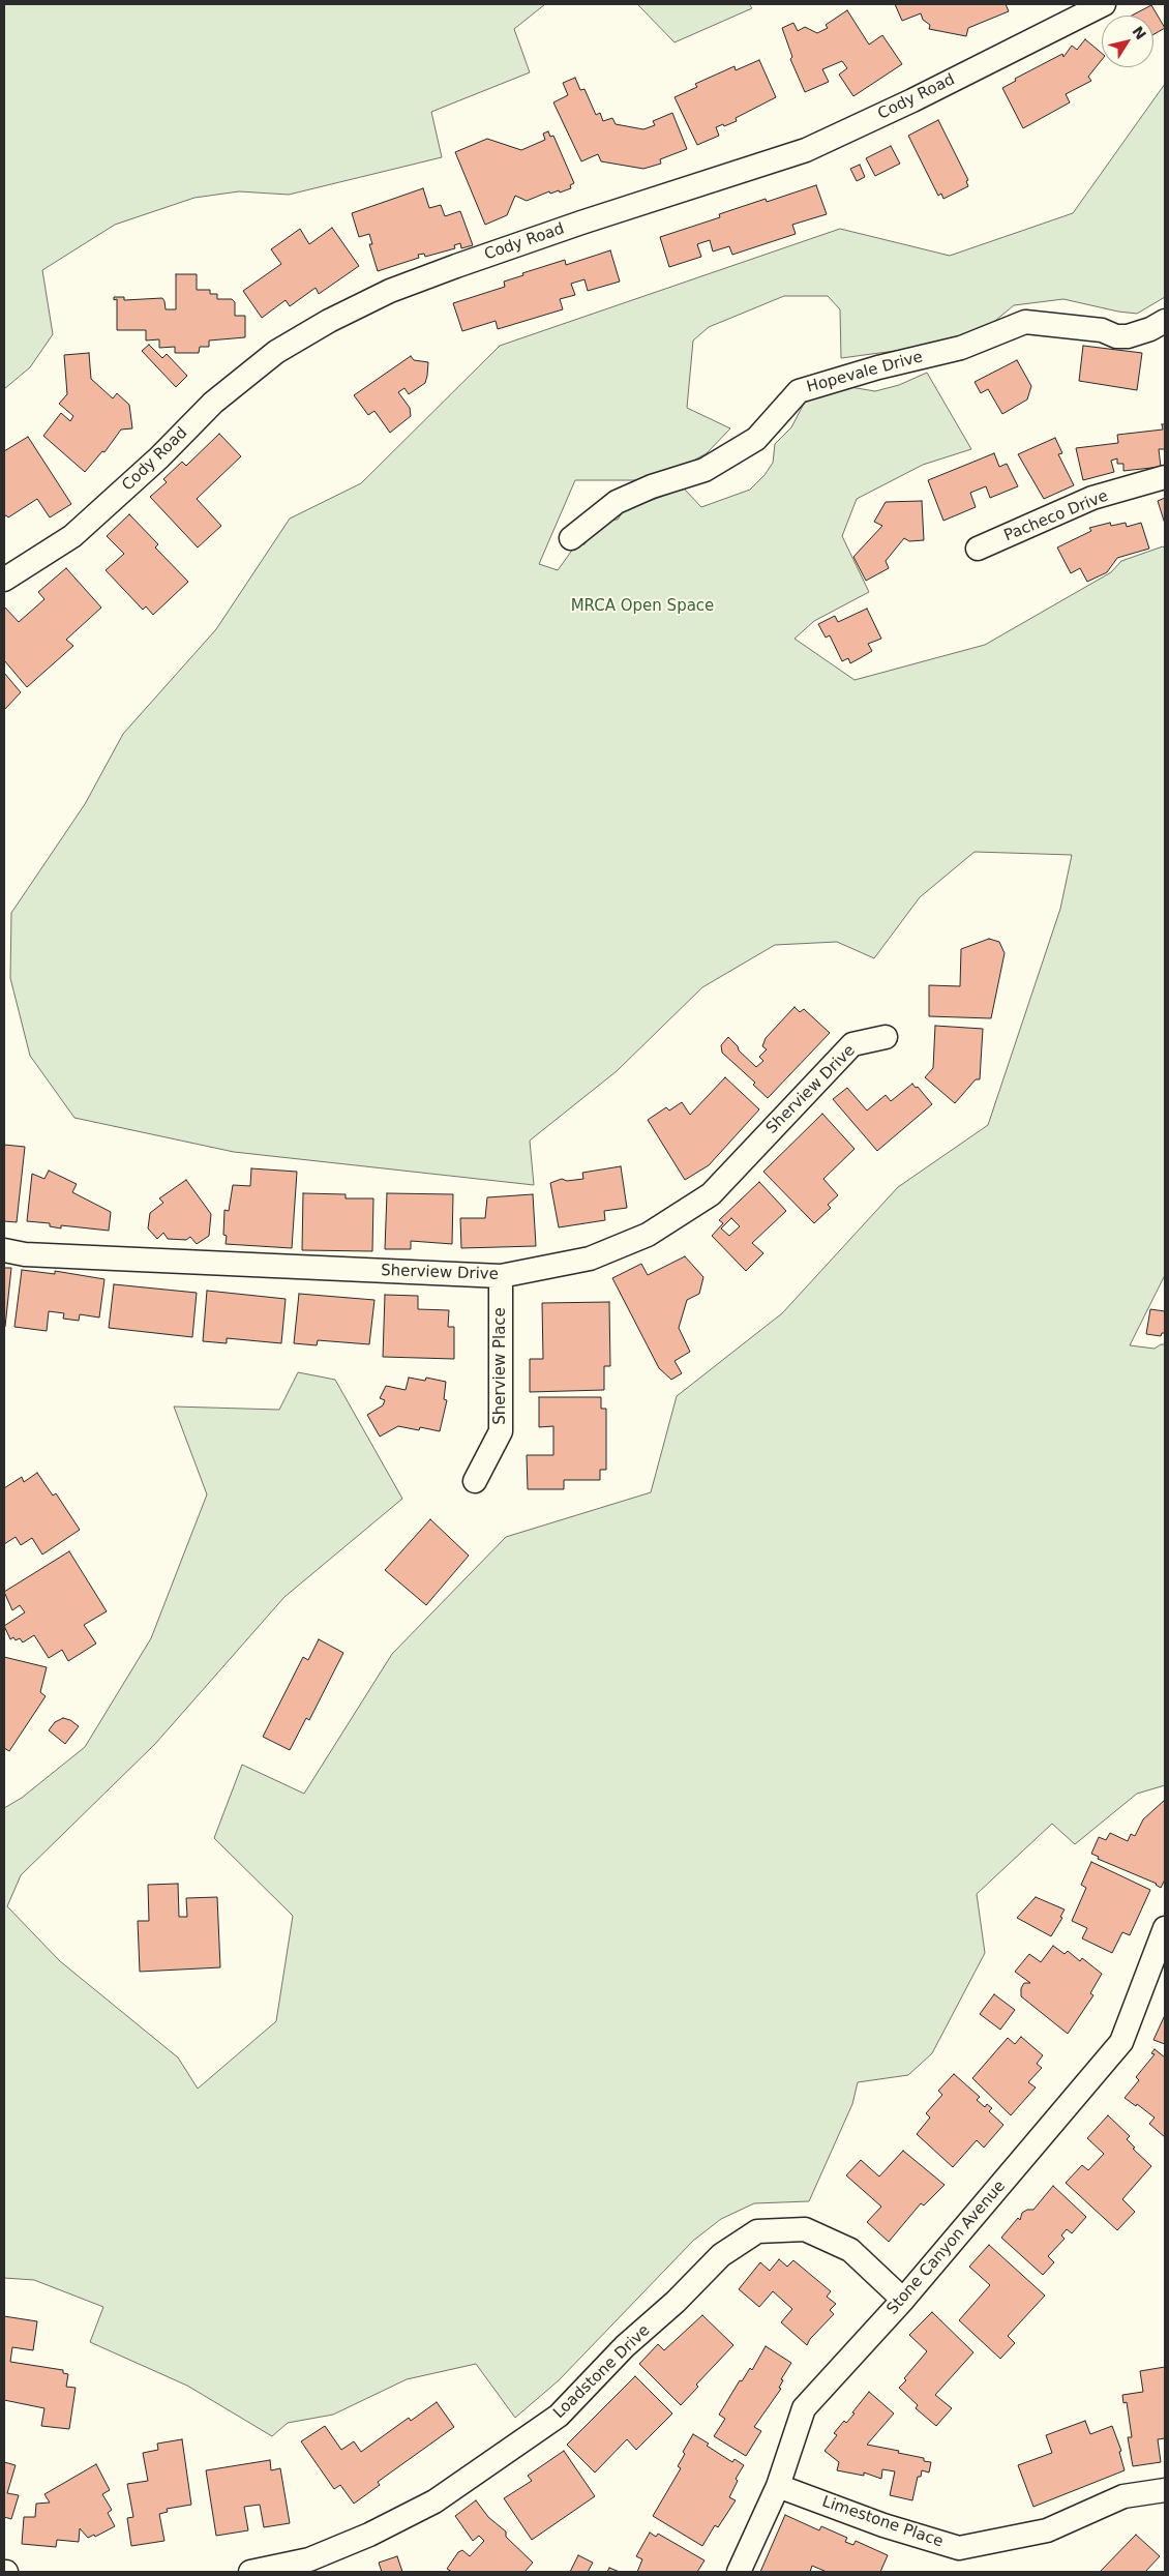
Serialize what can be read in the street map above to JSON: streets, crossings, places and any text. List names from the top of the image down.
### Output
{
  "streets": {
    "street": [
      "Cody Road",
      "Hopevale Drive",
      "Pacheco Drive",
      "Sherview Drive",
      "Sherview Place",
      "Stone Canyon Avenue",
      "Loadstone Drive",
      "Limestone Place"
    ]
  },
  "crossings": [
    ["Sherview Drive", "Sherview Place"],
    ["Stone Canyon Avenue", "Loadstone Drive"],
    ["Stone Canyon Avenue", "Limestone Place"]
  ],
  "parks": ["MRCA Open Space"],
  "north": "top right"
}
